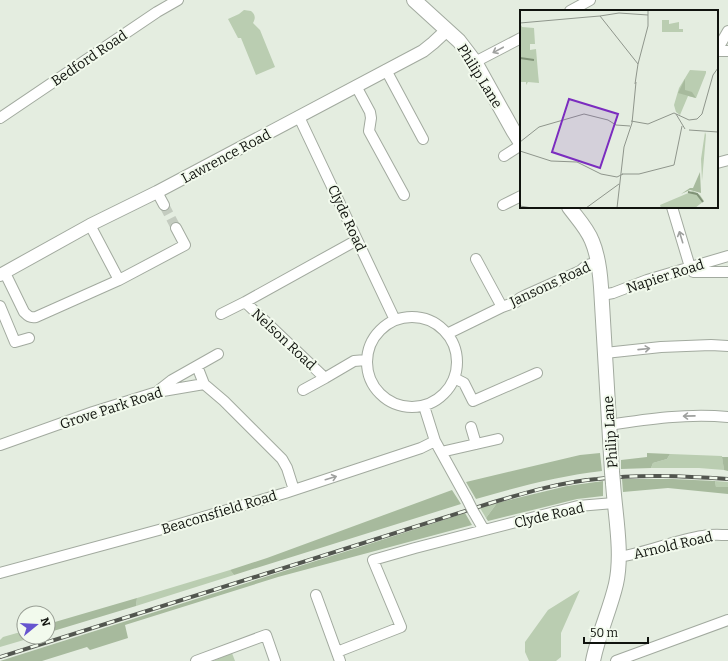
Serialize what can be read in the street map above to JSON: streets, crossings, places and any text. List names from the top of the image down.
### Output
{
  "streets": {
    "main road": ["Philip Lane"],
    "street": [
      "Bedford Road",
      "Lawrence Road",
      "Clyde Road",
      "Napier Road",
      "Jansons Road",
      "Nelson Road",
      "Grove Park Road",
      "Beaconsfield Road",
      "Arnold Road"
    ]
  },
  "crossings": [
    ["Philip Lane", "Lawrence Road"],
    ["Philip Lane", "Clyde Road"],
    ["Philip Lane", "Napier Road"],
    ["Philip Lane", "Jansons Road"],
    ["Philip Lane", "Arnold Road"],
    ["Lawrence Road", "Clyde Road"],
    ["Clyde Road", "Jansons Road"],
    ["Clyde Road", "Nelson Road"],
    ["Jansons Road", "Nelson Road"]
  ],
  "scale_bar": "50 m",
  "north": "right"
}
